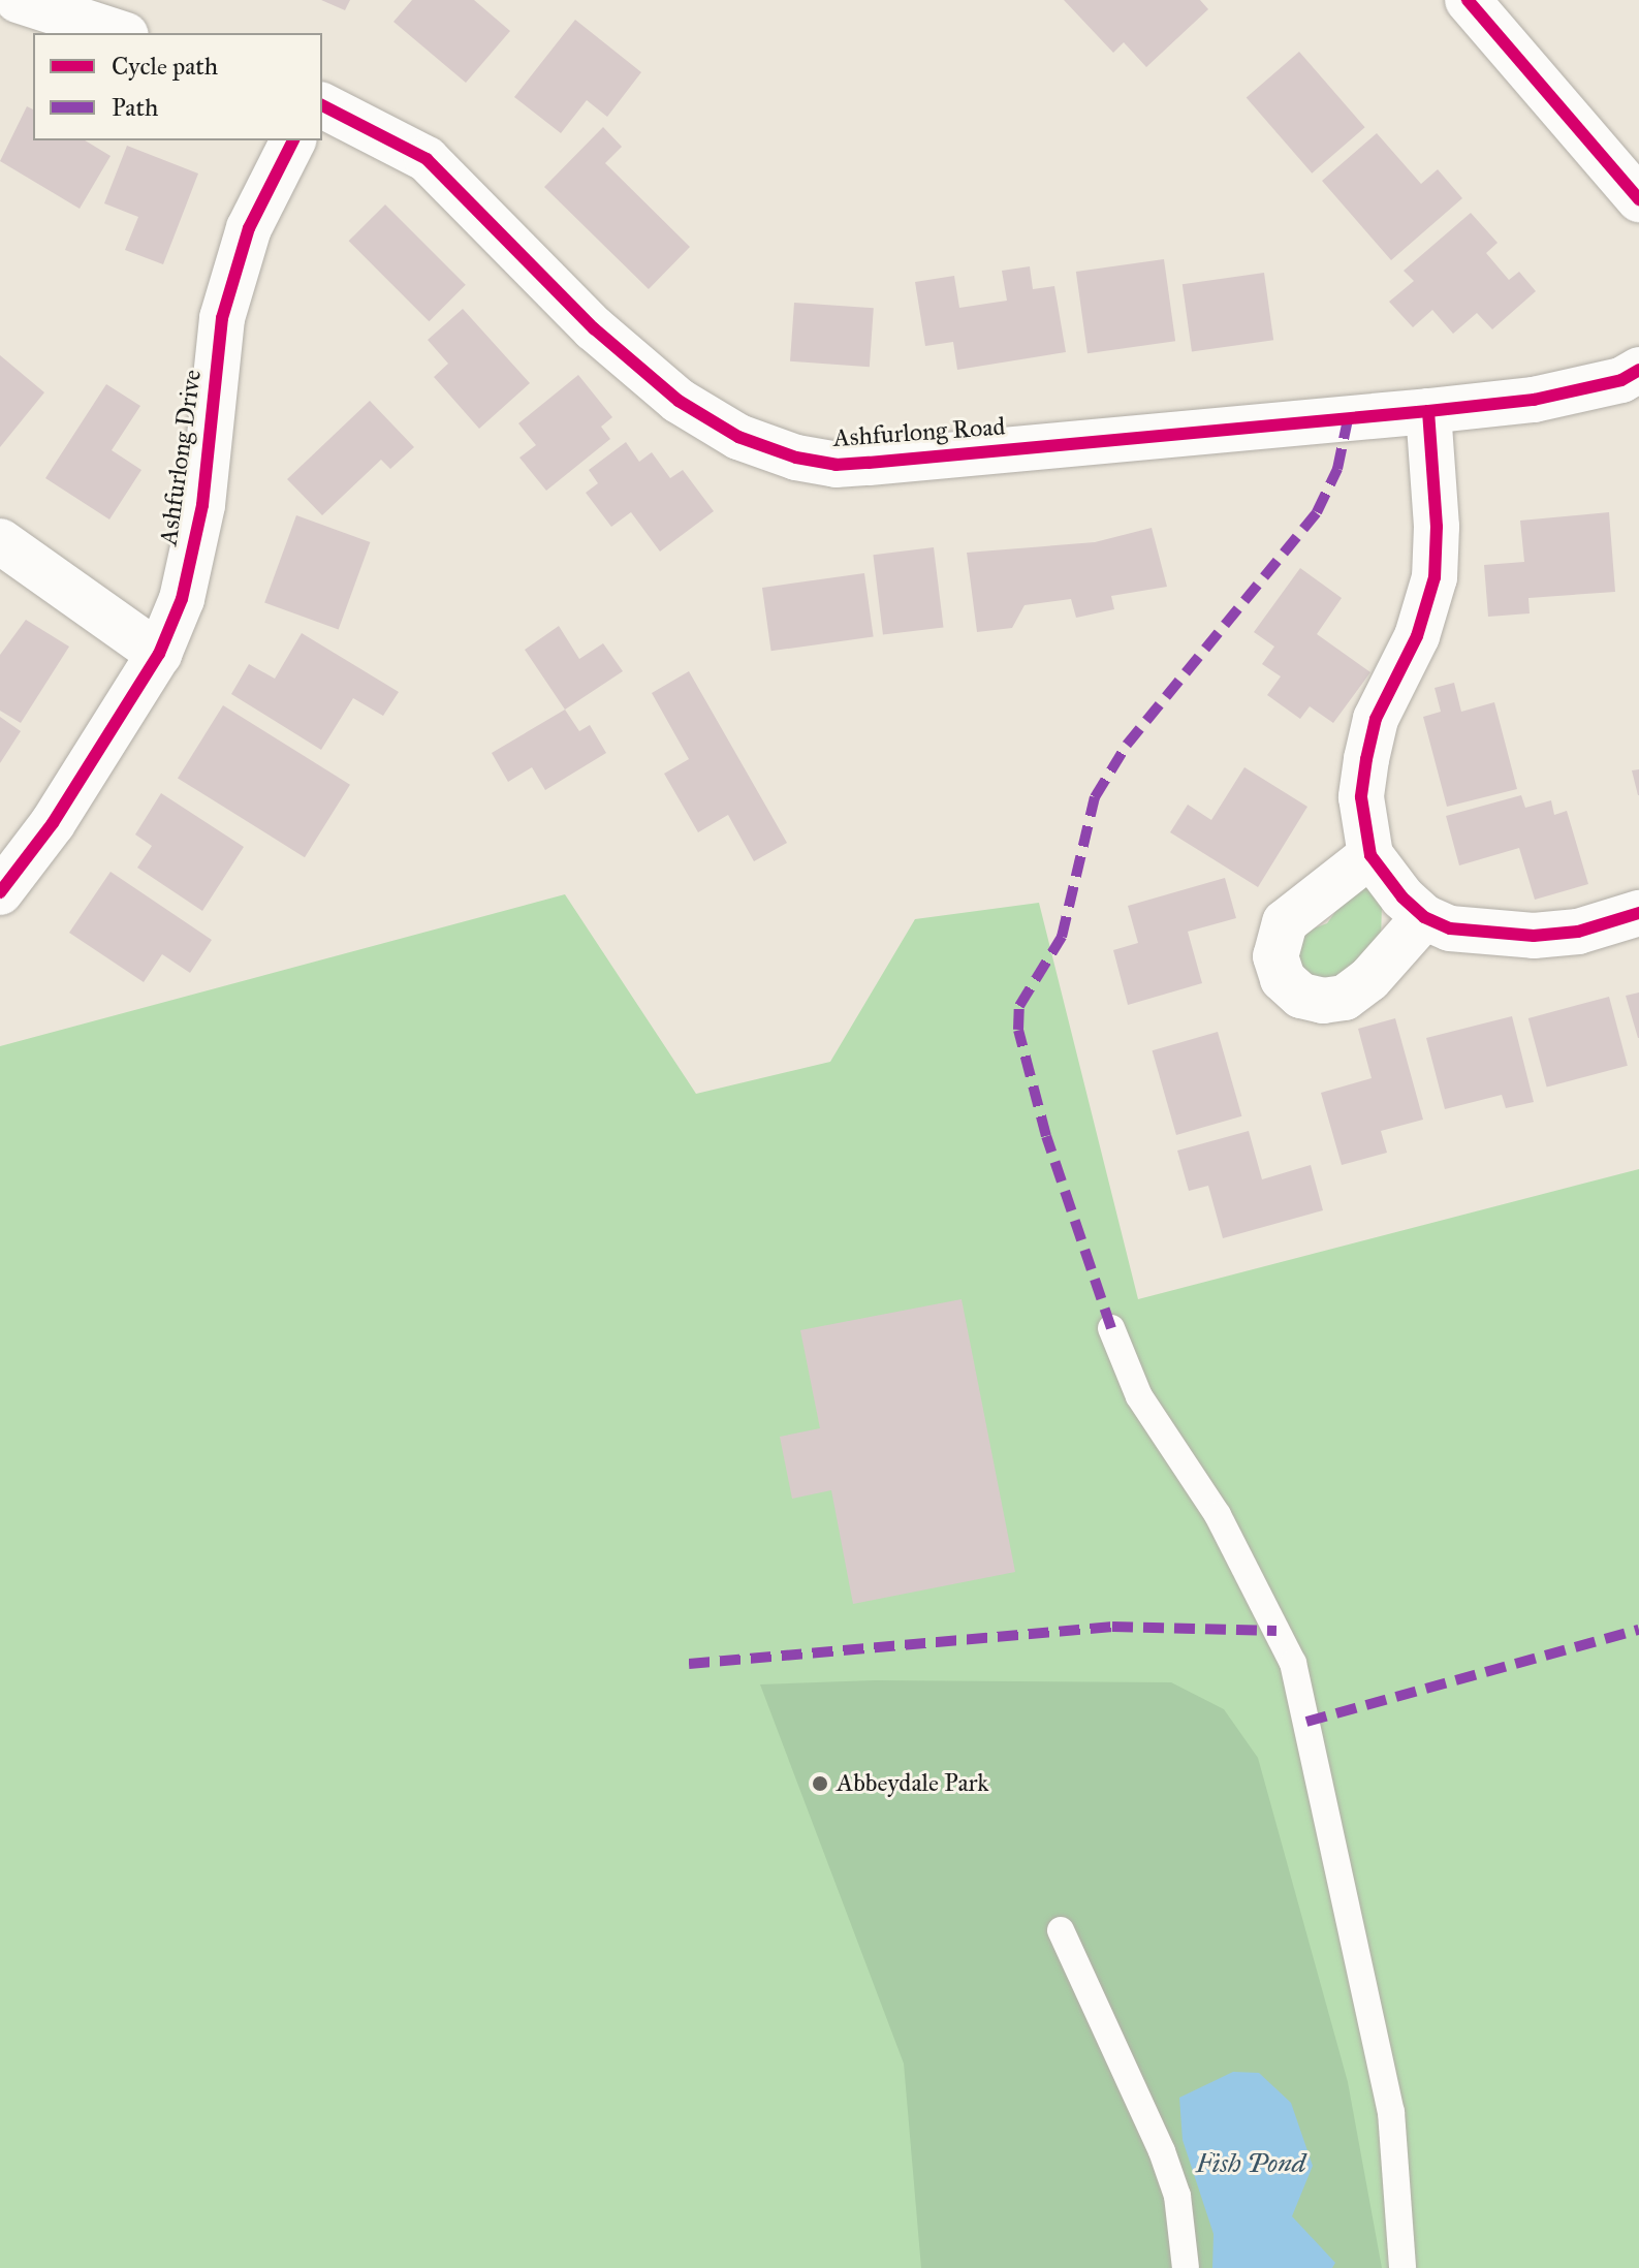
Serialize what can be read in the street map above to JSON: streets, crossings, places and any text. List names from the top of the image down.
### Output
{
  "streets": {
    "street": ["Ashfurlong Road", "Ashfurlong Drive"]
  },
  "water": ["Fish Pond"],
  "places": ["Abbeydale Park"],
  "legend": ["Cycle path", "Path"]
}
